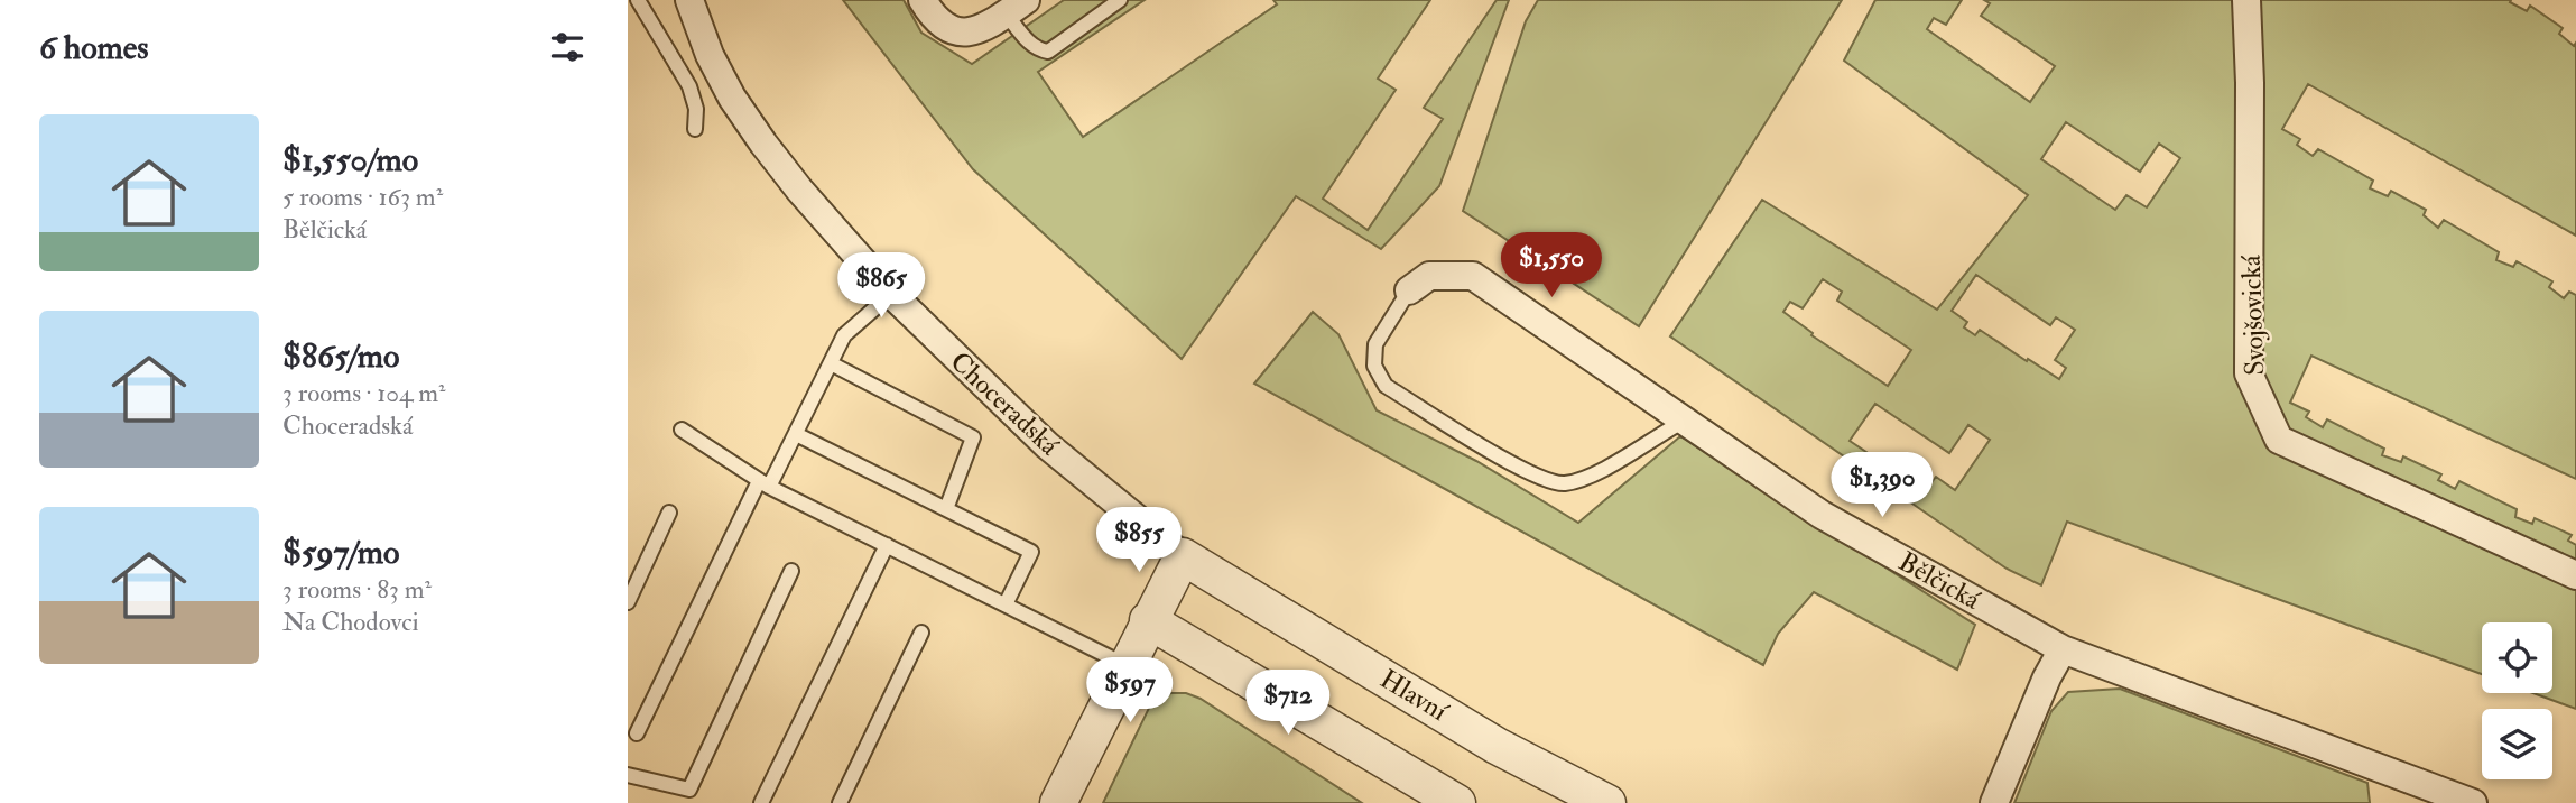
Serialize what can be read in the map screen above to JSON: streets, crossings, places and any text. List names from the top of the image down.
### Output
{
  "streets": {
    "street": [
      "Svojšovická",
      "Choceradská",
      "Bělčická",
      "Hlavní"
    ]
  },
  "crossings": [
    ["Choceradská", "Hlavní"]
  ],
  "page": {
    "heading": "6 homes",
    "list": [
      {
        "name": "$1,550/mo",
        "note": "5 rooms · 163 m² · Bělčická"
      },
      {
        "name": "$865/mo",
        "note": "3 rooms · 104 m² · Choceradská"
      },
      {
        "name": "$597/mo",
        "note": "3 rooms · 83 m² · Na Chodovci"
      }
    ],
    "price": [
      "$1,550",
      "$865",
      "$1,390",
      "$855",
      "$597",
      "$712"
    ]
  }
}
